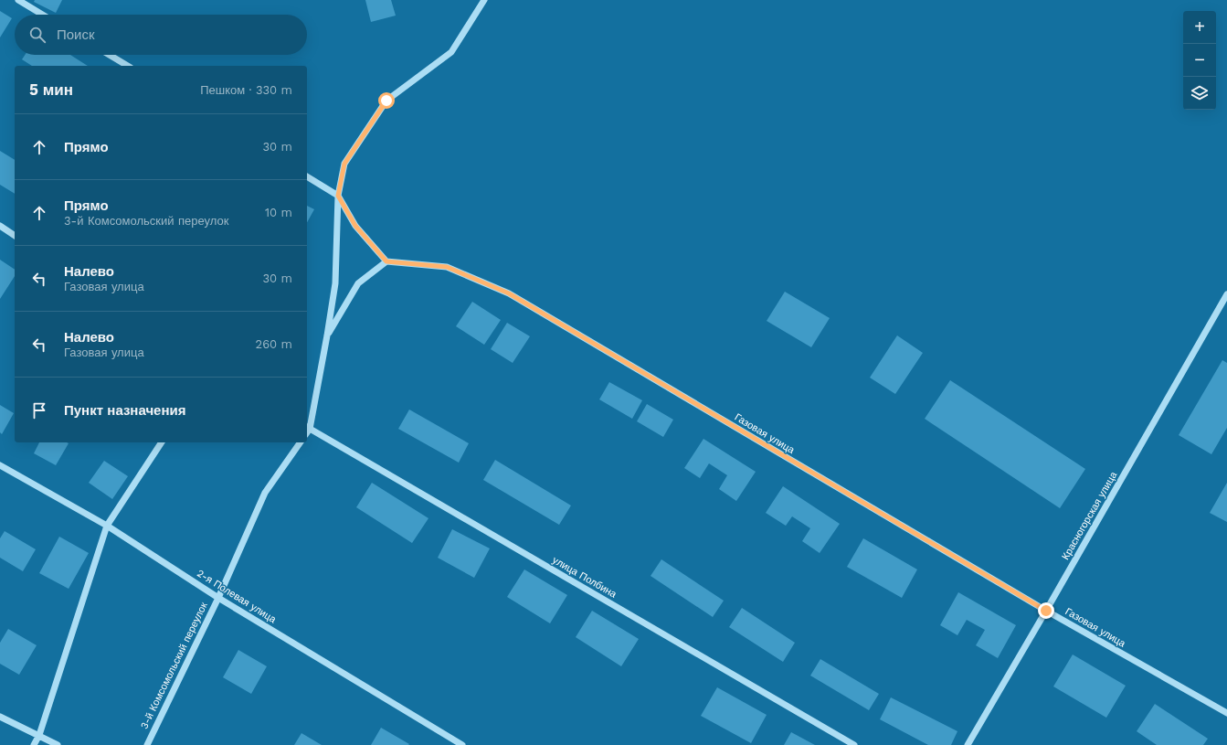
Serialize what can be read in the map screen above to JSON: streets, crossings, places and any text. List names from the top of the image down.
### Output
{
  "streets": {
    "street": [
      "Газовая улица",
      "Красногорская улица",
      "улица Полбина",
      "2-я Полевая улица",
      "3-й Комсомольский переулок"
    ]
  },
  "crossings": [
    ["Газовая улица", "Красногорская улица"],
    ["2-я Полевая улица", "3-й Комсомольский переулок"]
  ],
  "page": {
    "map_buttons": ["+", "−"],
    "search": "Поиск",
    "heading": ["5 мин", "Пешком · 330 m"],
    "list": [
      ["Прямо", "30 m"],
      ["Прямо", "3-й Комсомольский переулок", "10 m"],
      ["Налево", "Газовая улица", "30 m"],
      ["Налево", "Газовая улица", "260 m"],
      "Пункт назначения"
    ]
  }
}
